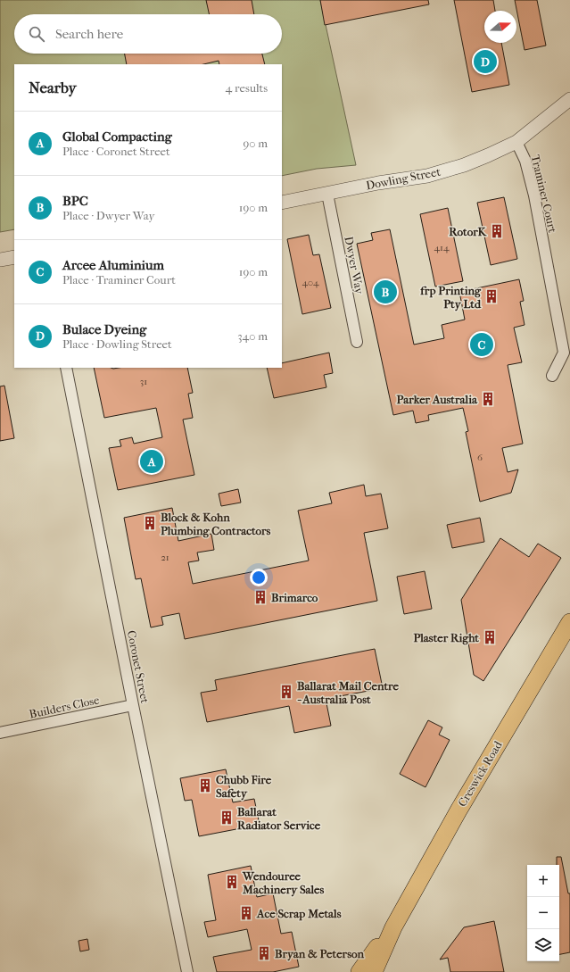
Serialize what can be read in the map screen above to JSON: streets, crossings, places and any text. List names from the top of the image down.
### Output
{
  "streets": {
    "highway": ["Creswick Road"],
    "street": [
      "Dowling Street",
      "Traminer Court",
      "Dwyer Way",
      "Coronet Street",
      "Builders Close"
    ]
  },
  "crossings": [
    ["Dowling Street", "Traminer Court"],
    ["Dowling Street", "Dwyer Way"],
    ["Coronet Street", "Builders Close"]
  ],
  "places": {
    "building": [
      "RotorK",
      "frp Printing Pty Ltd",
      "Parker Australia",
      "Block & Kohn Plumbing Contractors",
      "Brimarco",
      "Plaster Right",
      "Ballarat Mail Centre - Australia Post",
      "Chubb Fire Safety",
      "Ballarat Radiator Service",
      "Wendouree Machinery Sales",
      "Ace Scrap Metals",
      "Bryan & Peterson"
    ]
  },
  "house_numbers": [
    "414",
    "404",
    "31",
    "6",
    "21"
  ],
  "north": "right",
  "page": {
    "search": "Search here",
    "pins": [
      "D",
      "B",
      "C",
      "A"
    ],
    "heading": ["Nearby", "4 results"],
    "list": [
      {
        "mark": "A",
        "name": "Global Compacting",
        "note": "Place · Coronet Street",
        "value": "90 m"
      },
      {
        "mark": "B",
        "name": "BPC",
        "note": "Place · Dwyer Way",
        "value": "190 m"
      },
      {
        "mark": "C",
        "name": "Arcee Aluminium",
        "note": "Place · Traminer Court",
        "value": "190 m"
      },
      {
        "mark": "D",
        "name": "Bulace Dyeing",
        "note": "Place · Dowling Street",
        "value": "340 m"
      }
    ],
    "map_buttons": ["+", "−"]
  }
}
